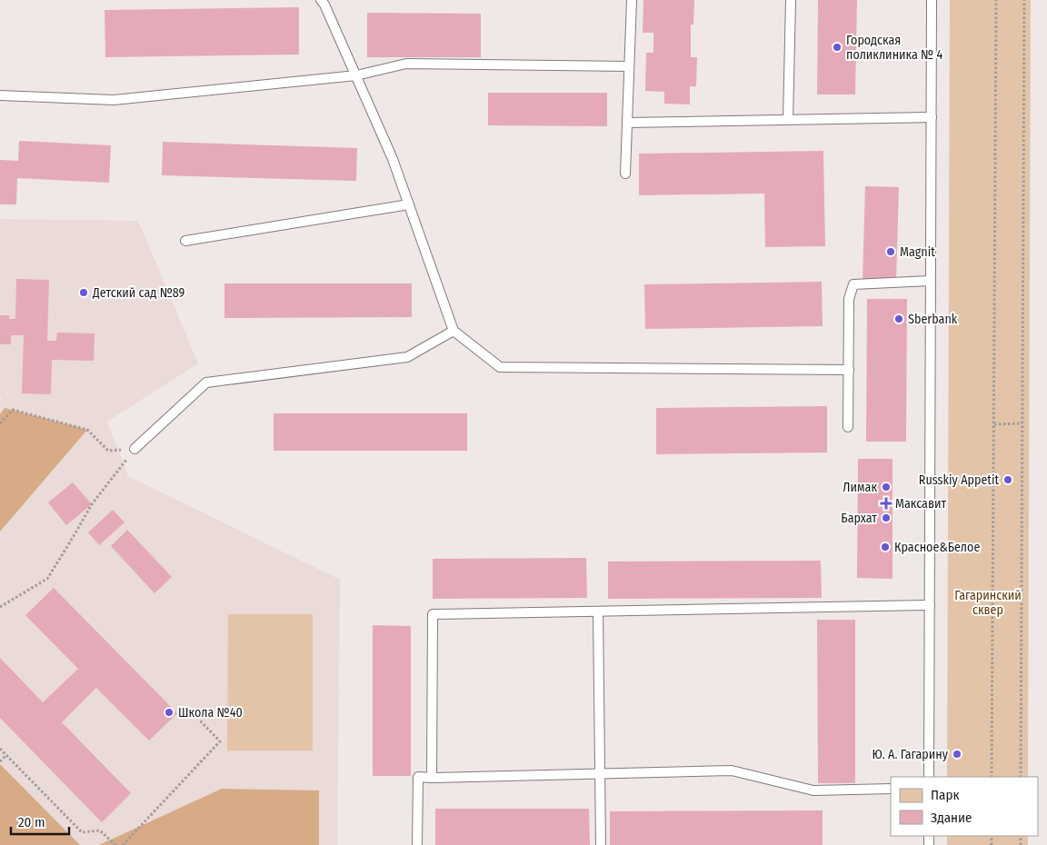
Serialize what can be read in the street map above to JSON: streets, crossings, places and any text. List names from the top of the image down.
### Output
{
  "parks": ["Гагаринский сквер"],
  "places": {
    "other": [
      "Городская поликлиника № 4",
      "Magnit",
      "Детский сад №89",
      "Sberbank",
      "Russkiy Appetit",
      "Лимак",
      "Бархат",
      "Красное&Белое",
      "Школа №40",
      "Ю. А. Гагарину"
    ],
    "health": ["Максавит"]
  },
  "legend": ["Парк", "Здание"],
  "scale_bar": "20 m"
}
